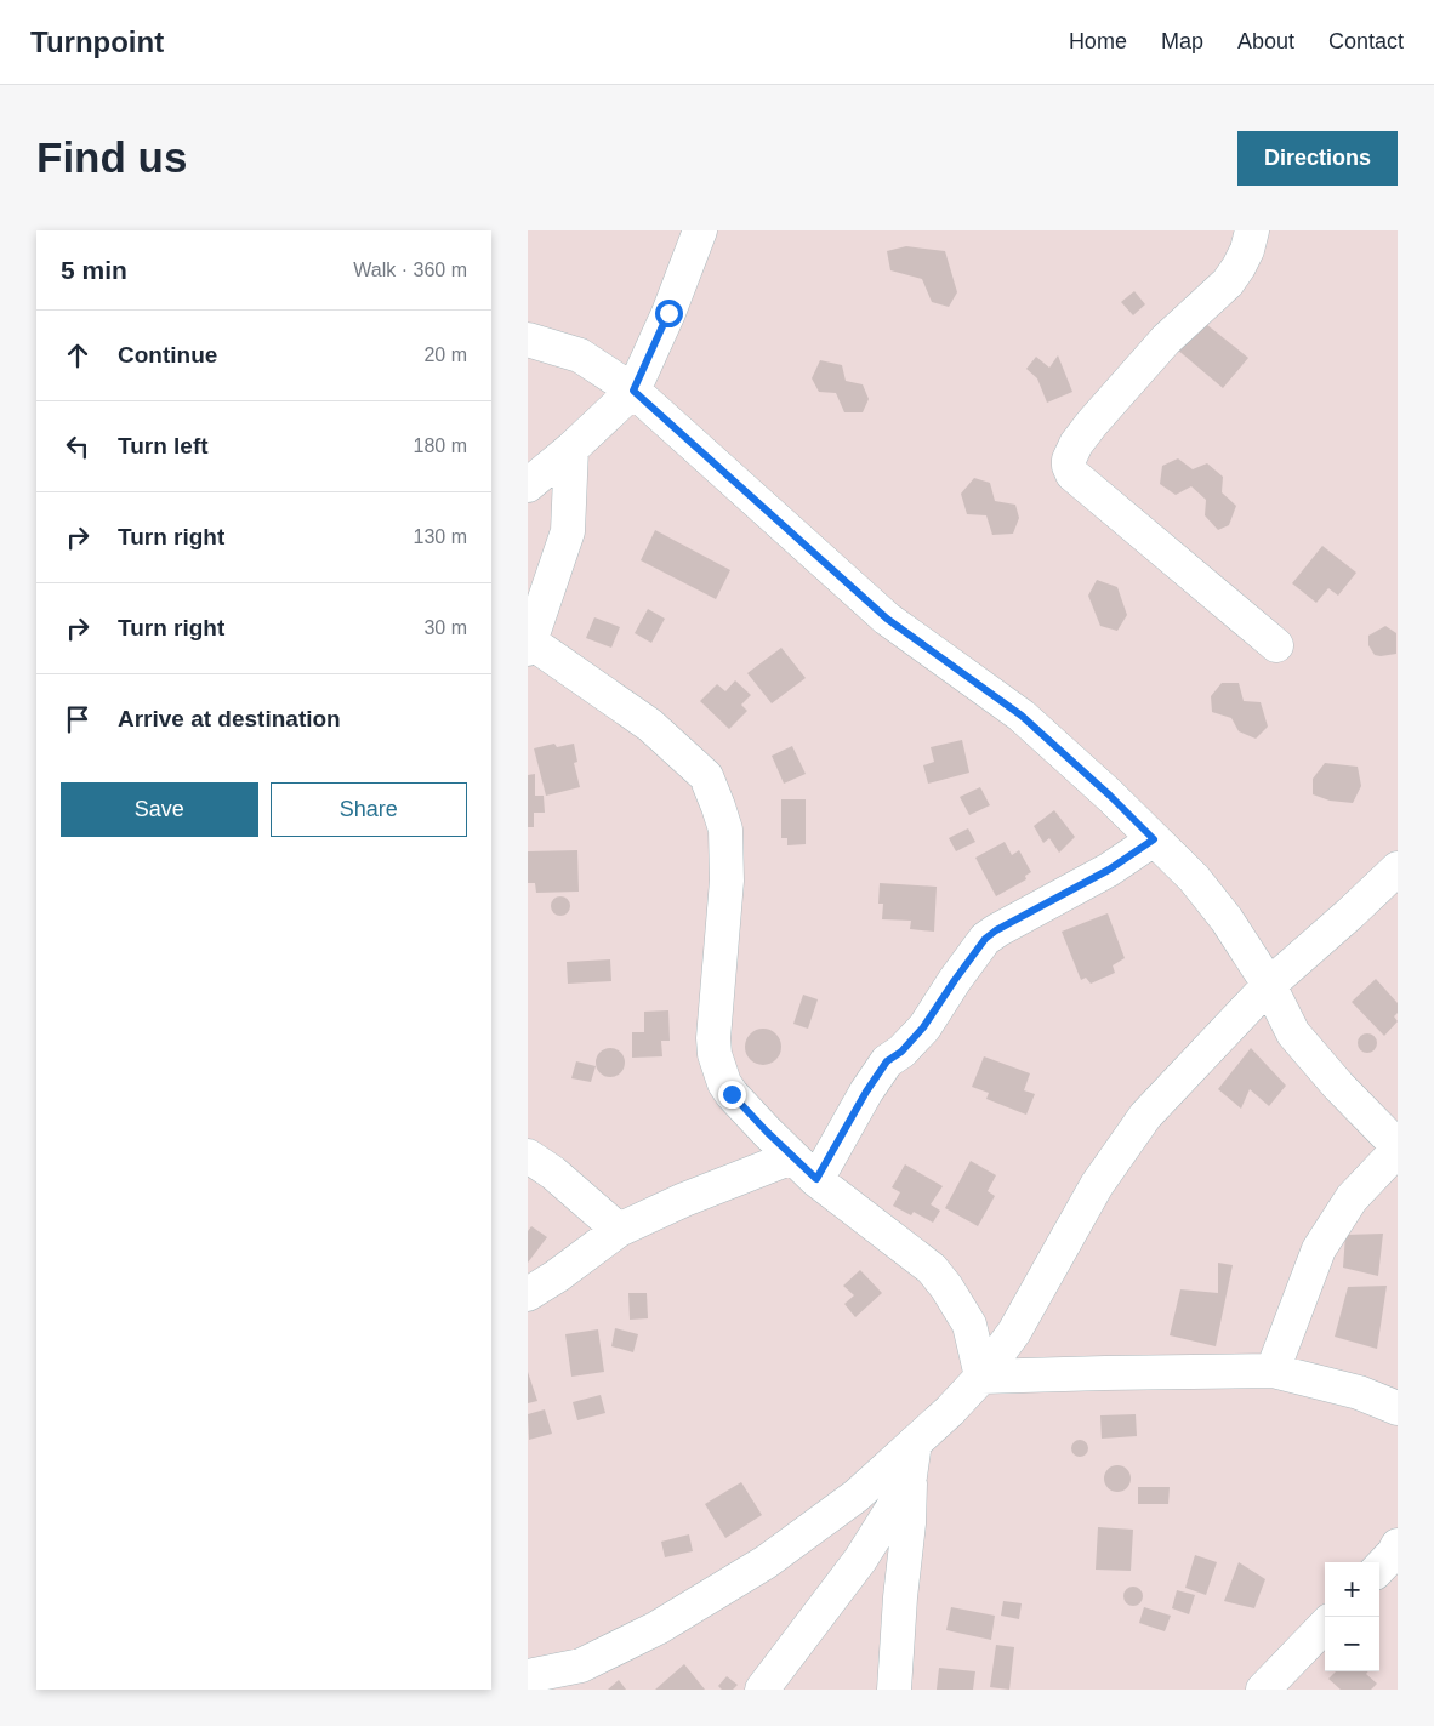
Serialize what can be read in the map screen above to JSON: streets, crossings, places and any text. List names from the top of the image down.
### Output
{
  "page": {
    "header": "Turnpoint",
    "nav": [
      "Home",
      "Map",
      "About",
      "Contact"
    ],
    "buttons": [
      "Directions",
      ["Save", "Share"]
    ],
    "title": "Find us",
    "heading": ["5 min", "Walk · 360 m"],
    "list": [
      ["Continue", "20 m"],
      ["Turn left", "180 m"],
      ["Turn right", "130 m"],
      ["Turn right", "30 m"],
      "Arrive at destination"
    ],
    "map_buttons": ["+", "−"]
  }
}
